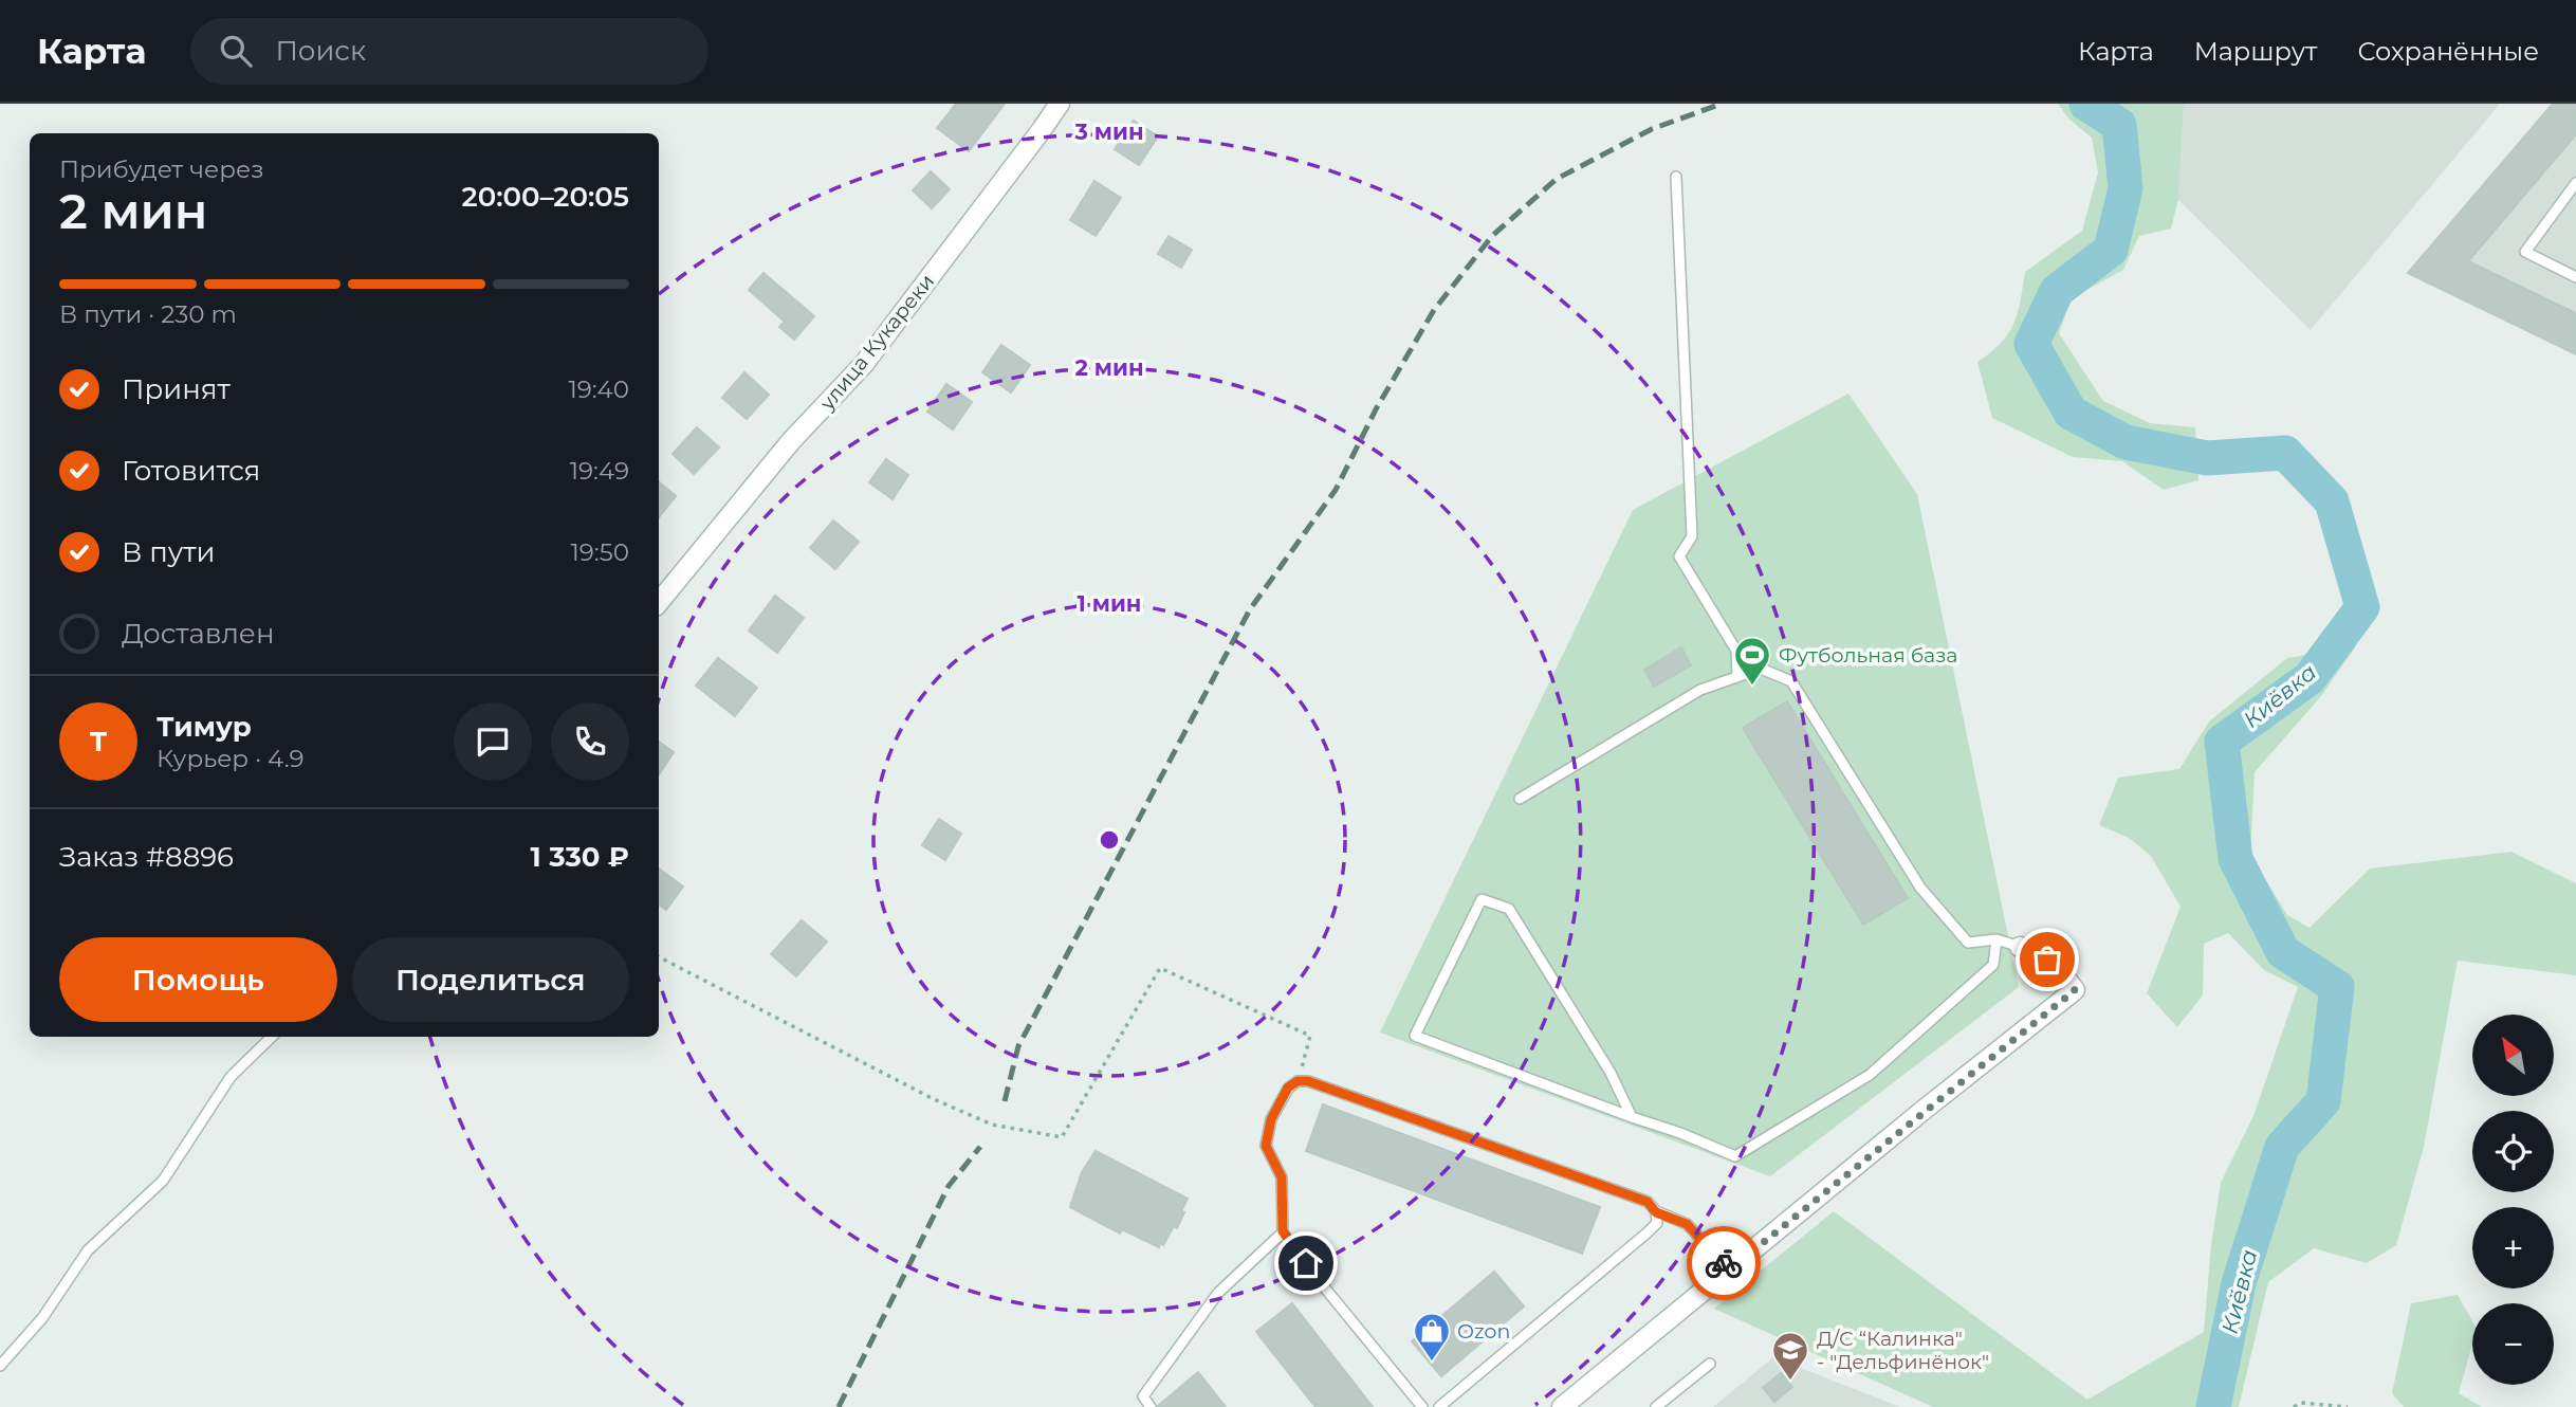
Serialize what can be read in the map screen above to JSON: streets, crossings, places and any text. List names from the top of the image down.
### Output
{
  "streets": {
    "street": ["улица Кукареки"]
  },
  "water": ["Киёвка"],
  "places": {
    "sports": ["Футбольная база"],
    "shop": ["Ozon"],
    "school or university": ["Д/С “Калинка\" - \"Дельфинёнок\""]
  },
  "north": "top left",
  "page": {
    "header": "Карта",
    "search": "Поиск",
    "nav": ["Карта", "Маршрут", "Сохранённые"],
    "heading": ["2 мин", "Прибудет через", "20:00–20:05"],
    "panel": [
      "Тимур",
      "Курьер · 4.9",
      "Заказ #8896",
      "1 330 ₽"
    ],
    "bar": "В пути · 230 m",
    "list": [
      ["Принят", "19:40"],
      ["Готовится", "19:49"],
      ["В пути", "19:50"],
      "Доставлен"
    ],
    "round": "Т",
    "buttons": ["Помощь", "Поделиться"],
    "map_buttons": ["+", "−"]
  },
  "rings": ["3 мин", "2 мин", "1 мин"]
}
